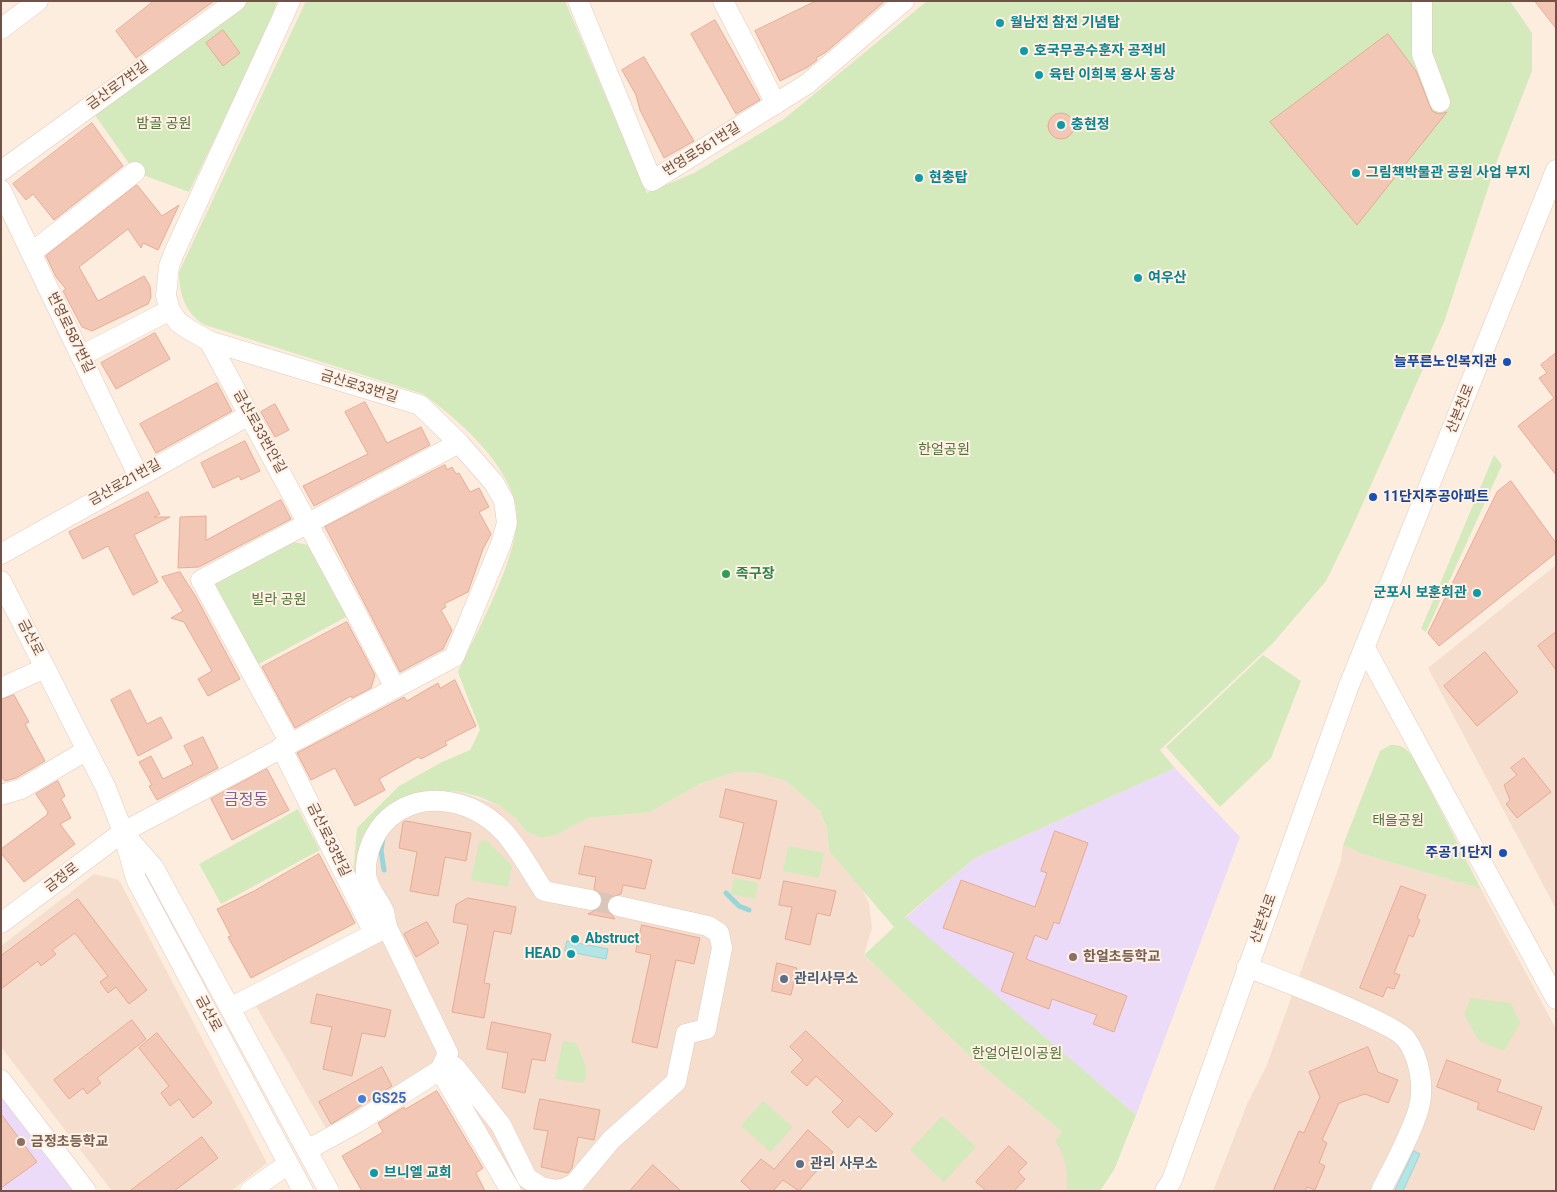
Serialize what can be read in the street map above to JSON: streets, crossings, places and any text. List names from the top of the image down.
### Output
{
  "streets": {
    "street": [
      "금산로7번길",
      "번영로561번길",
      "번영로587번길",
      "금산로33번길",
      "산본천로",
      "금산로33번안길",
      "금산로21번길",
      "금산로",
      "금정로"
    ]
  },
  "crossings": [
    ["번영로587번길", "금산로21번길"],
    ["금산로33번길", "금산로33번안길"],
    ["금산로33번길", "금산로"],
    ["금산로33번길", "금정로"],
    ["금산로33번안길", "금산로21번길"],
    ["금산로", "금정로"]
  ],
  "districts": ["금정동"],
  "parks": [
    "밤골 공원",
    "한얼공원",
    "빌라 공원",
    "태을공원",
    "한얼어린이공원"
  ],
  "places": [
    "월남전 참전 기념탑",
    "호국무공수훈자 공적비",
    "육탄 이희복 용사 동상",
    "충현정",
    "그림책박물관 공원 사업 부지",
    "현충탑",
    "여우산",
    "늘푸른노인복지관",
    "11단지주공아파트",
    "족구장",
    "군포시 보훈회관",
    "주공11단지",
    "Abstruct",
    "HEAD",
    "한얼초등학교",
    "관리사무소",
    "GS25",
    "금정초등학교",
    "관리 사무소",
    "브니엘 교회"
  ]
}
